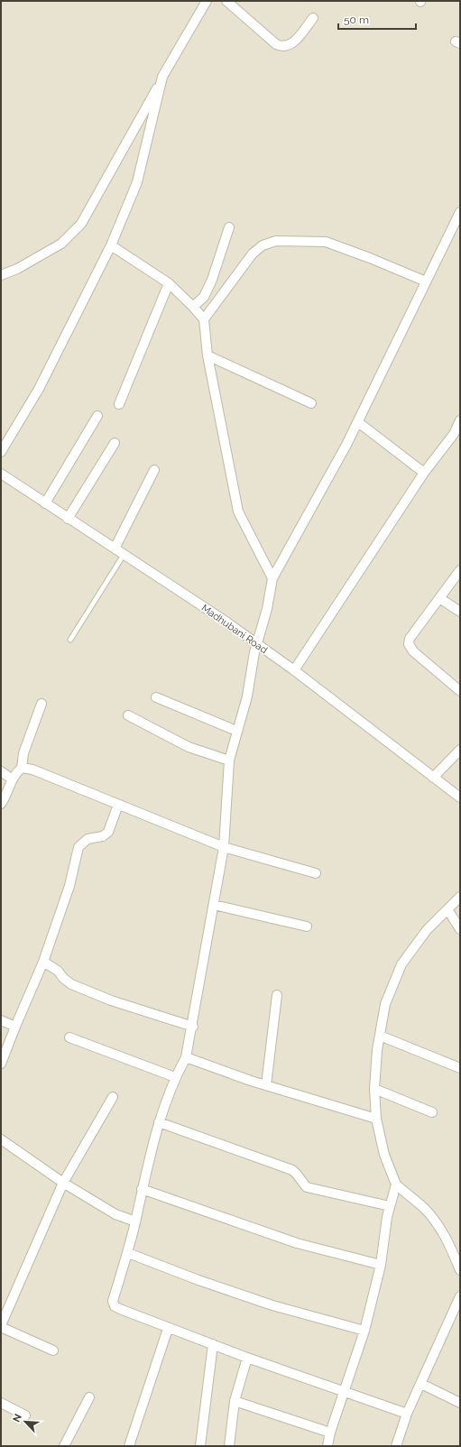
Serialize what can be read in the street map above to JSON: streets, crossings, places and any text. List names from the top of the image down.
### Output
{
  "streets": {
    "street": ["Madhubani Road"]
  },
  "scale_bar": "50 m",
  "north": "top left"
}
